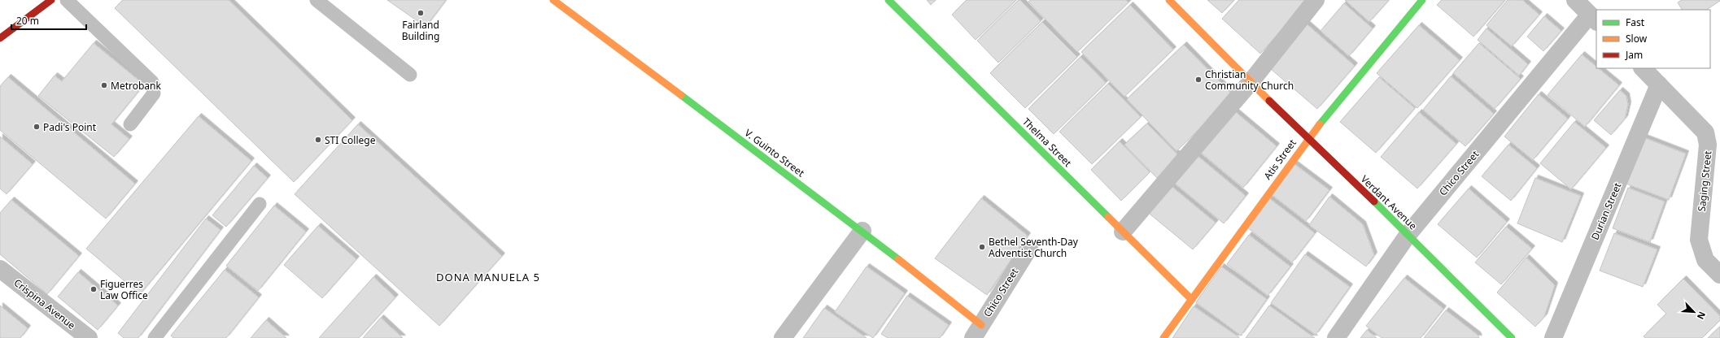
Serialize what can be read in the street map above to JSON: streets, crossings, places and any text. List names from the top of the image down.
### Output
{
  "streets": {
    "main road": [
      "Thelma Street",
      "V. Guinto Street",
      "Atis Street",
      "Verdant Avenue"
    ],
    "street": [
      "Chico Street",
      "Saging Street",
      "Durian Street",
      "Crispina Avenue"
    ]
  },
  "crossings": [
    ["Thelma Street", "Atis Street"],
    ["V. Guinto Street", "Chico Street"],
    ["Atis Street", "Verdant Avenue"],
    ["Chico Street", "Verdant Avenue"],
    ["Saging Street", "Durian Street"]
  ],
  "districts": ["DONA MANUELA 5"],
  "places": [
    "Fairland Building",
    "Christian Community Church",
    "Metrobank",
    "Padi's Point",
    "STI College",
    "Bethel Seventh-Day Adventist Church",
    "Figuerres Law Office"
  ],
  "legend": ["Fast", "Slow", "Jam"],
  "scale_bar": "20 m",
  "north": "bottom right"
}
